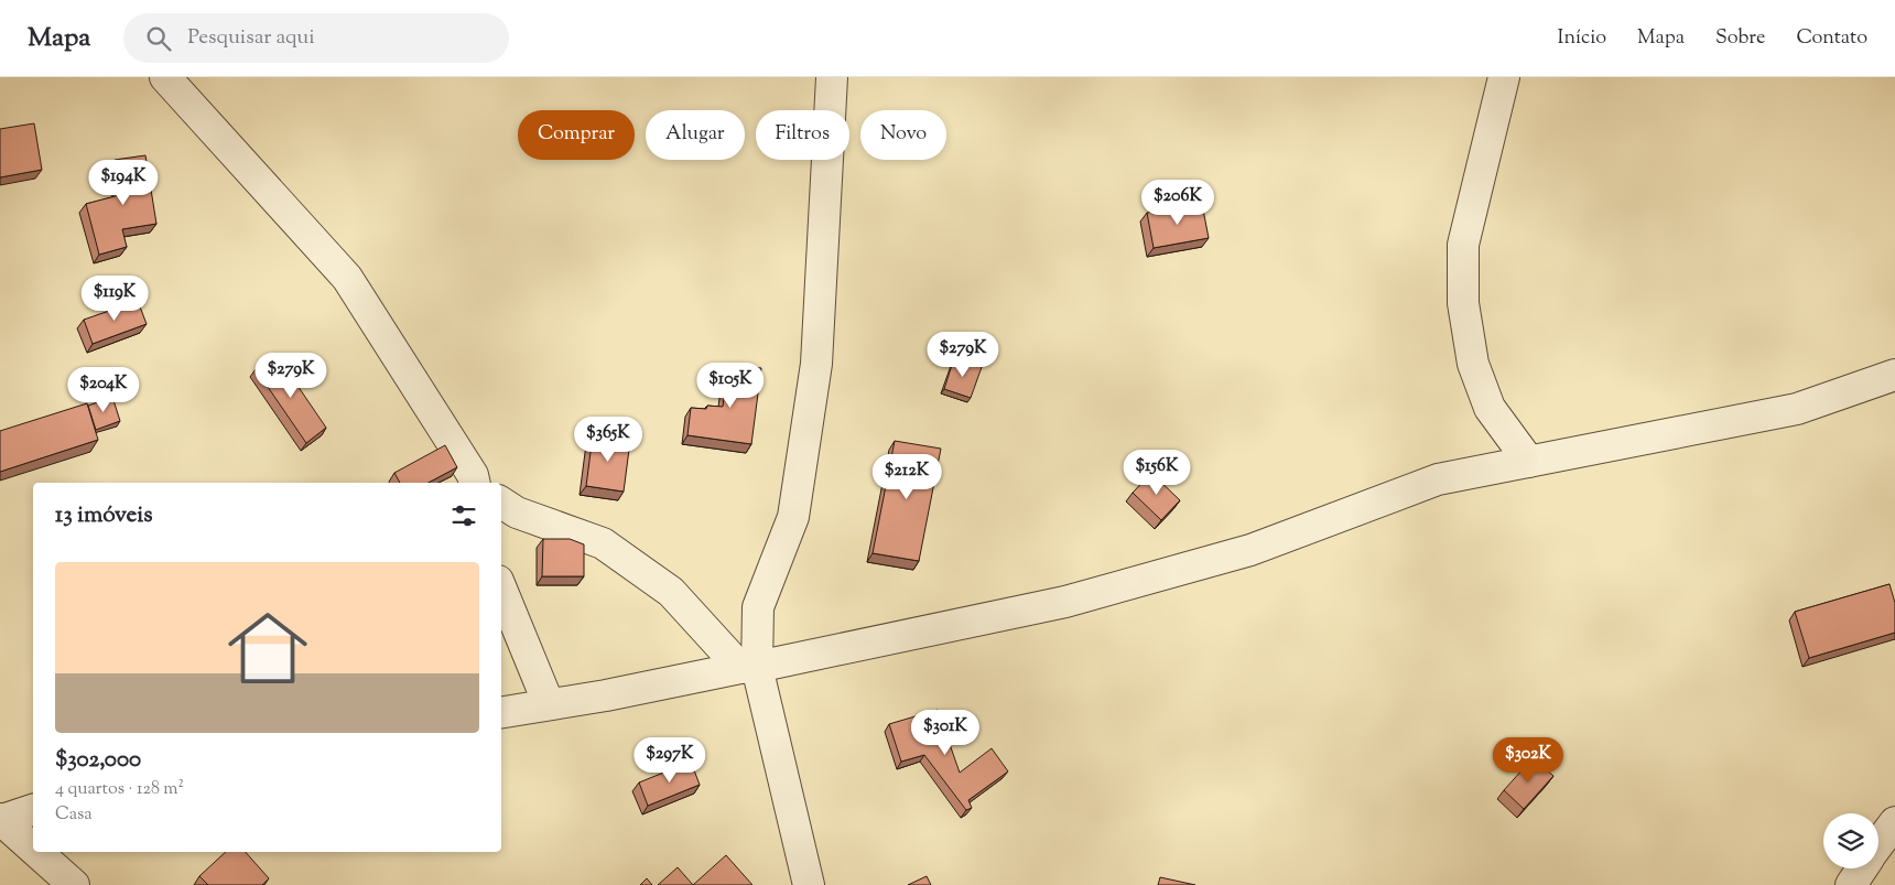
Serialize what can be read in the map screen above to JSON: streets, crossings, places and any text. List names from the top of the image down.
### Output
{
  "page": {
    "header": "Mapa",
    "search": "Pesquisar aqui",
    "nav": [
      "Início",
      "Mapa",
      "Sobre",
      "Contato"
    ],
    "chip": [
      "Comprar",
      "Alugar",
      "Filtros",
      "Novo"
    ],
    "price": [
      "$194K",
      "$206K",
      "$119K",
      "$279K",
      "$279K",
      "$105K",
      "$204K",
      "$365K",
      "$156K",
      "$212K",
      "$301K",
      "$297K",
      "$302K"
    ],
    "heading": "13 imóveis",
    "list": [
      {
        "name": "$302,000",
        "note": "4 quartos · 128 m² · Casa"
      }
    ]
  }
}
